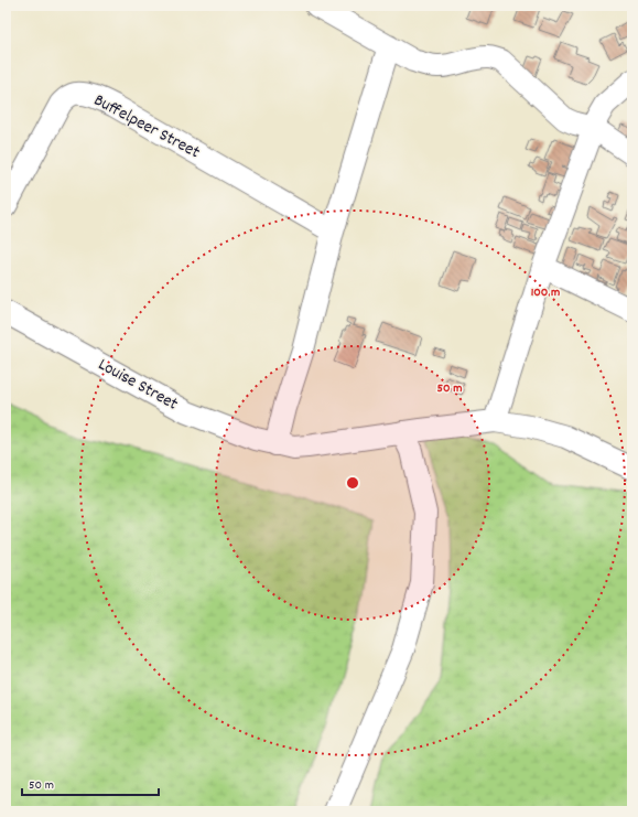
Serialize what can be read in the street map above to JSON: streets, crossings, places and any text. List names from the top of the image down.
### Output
{
  "streets": {
    "street": ["Buffelpeer Street", "Louise Street"]
  },
  "scale_bar": "50 m",
  "rings": ["100 m", "50 m"]
}
